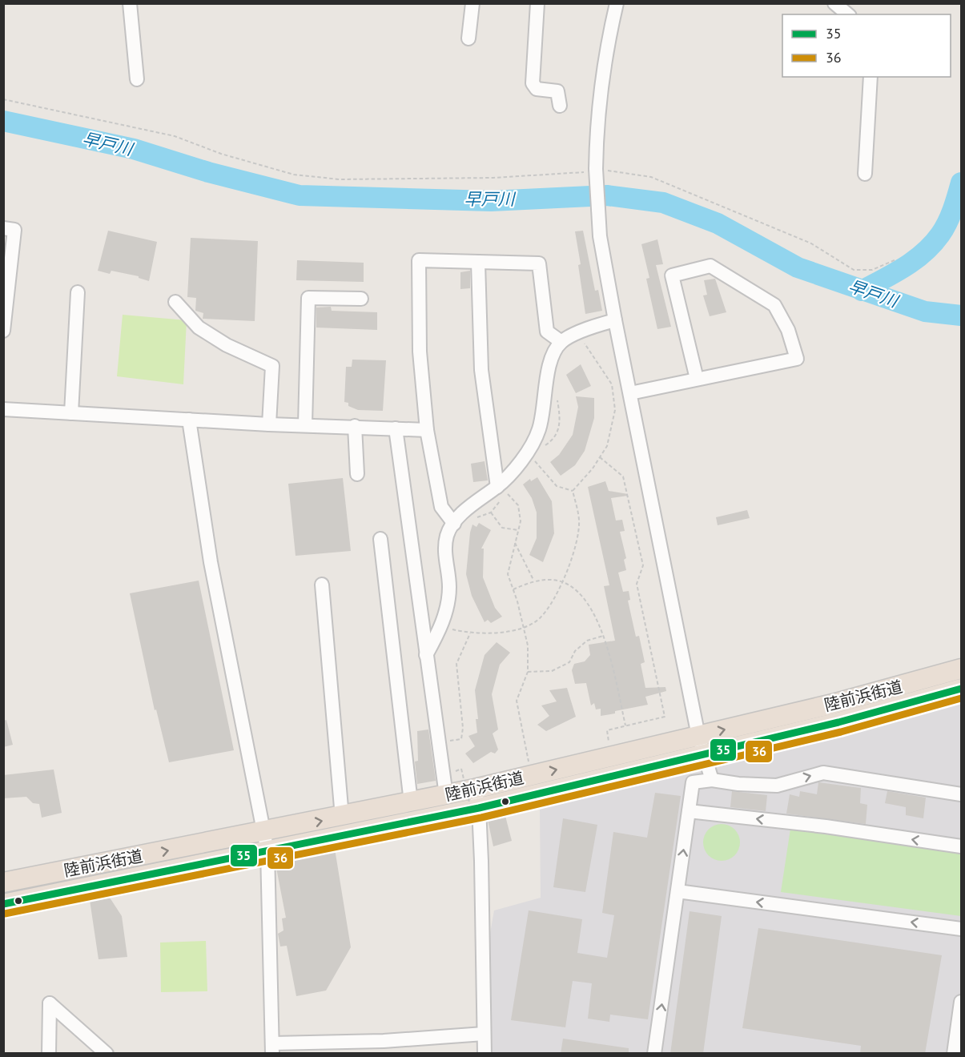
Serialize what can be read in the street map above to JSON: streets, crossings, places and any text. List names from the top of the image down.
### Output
{
  "streets": {
    "highway": ["陸前浜街道"]
  },
  "water": ["早戸川"],
  "lines": ["transit line 35", "transit line 36"],
  "legend": ["35", "36"]
}
